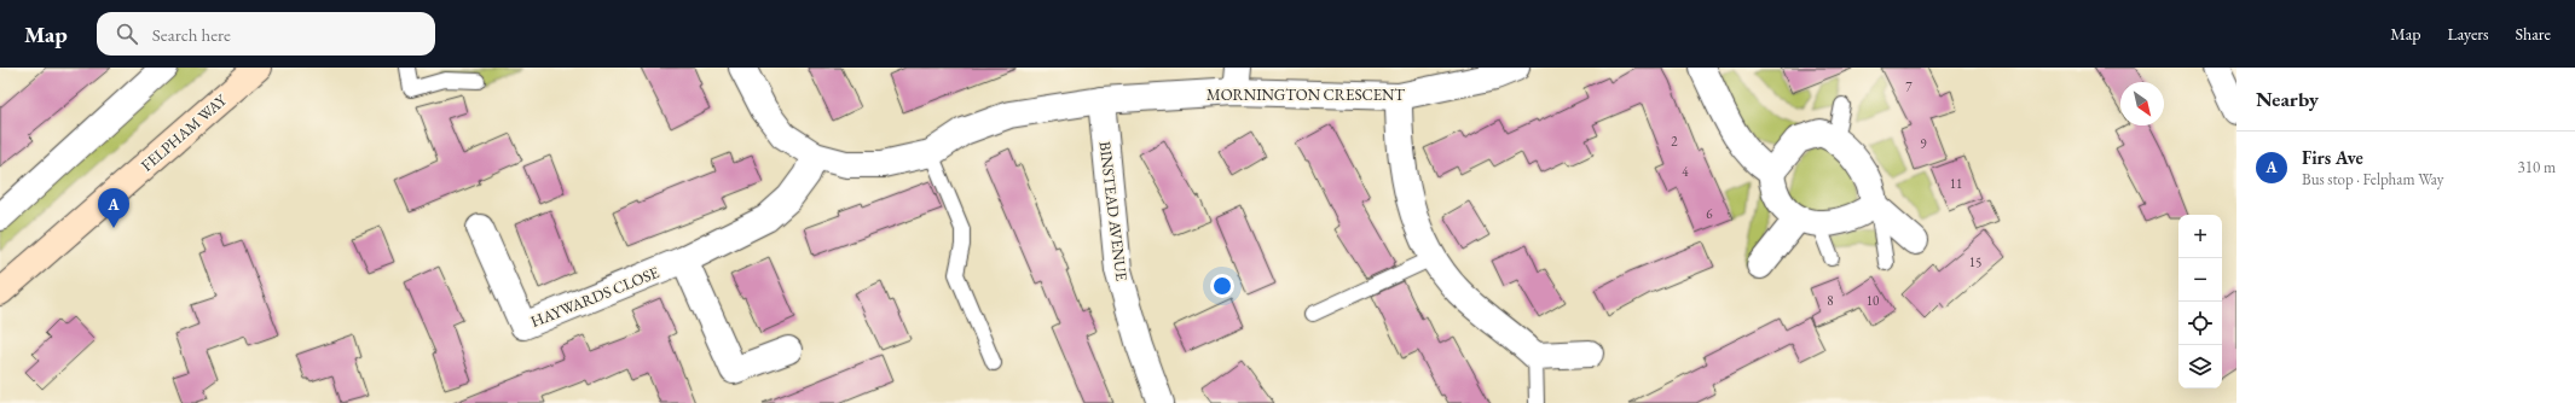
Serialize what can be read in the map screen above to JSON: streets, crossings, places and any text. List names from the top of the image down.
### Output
{
  "streets": {
    "main road": ["FELPHAM WAY"],
    "street": ["MORNINGTON CRESCENT", "BINSTEAD AVENUE", "HAYWARDS CLOSE"]
  },
  "crossings": [
    ["MORNINGTON CRESCENT", "BINSTEAD AVENUE"],
    ["MORNINGTON CRESCENT", "HAYWARDS CLOSE"]
  ],
  "house_numbers": [
    "7",
    "2",
    "9",
    "4",
    "11",
    "6",
    "15",
    "8",
    "10"
  ],
  "north": "bottom right",
  "page": {
    "header": "Map",
    "search": "Search here",
    "nav": ["Map", "Layers", "Share"],
    "heading": "Nearby",
    "list": [
      {
        "mark": "A",
        "name": "Firs Ave",
        "note": "Bus stop · Felpham Way",
        "value": "310 m"
      }
    ],
    "pins": "A",
    "map_buttons": ["+", "−"]
  }
}
